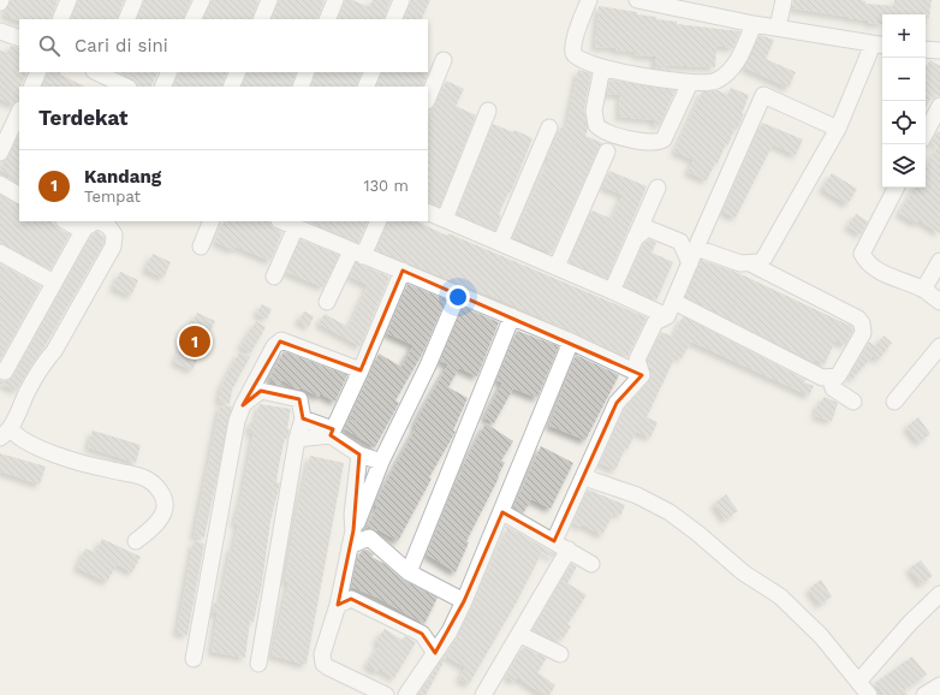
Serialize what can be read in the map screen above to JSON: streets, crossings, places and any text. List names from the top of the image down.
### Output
{
  "page": {
    "map_buttons": ["+", "−"],
    "search": "Cari di sini",
    "heading": "Terdekat",
    "list": [
      {
        "mark": "1",
        "name": "Kandang",
        "note": "Tempat",
        "value": "130 m"
      }
    ],
    "pins": "1"
  }
}
